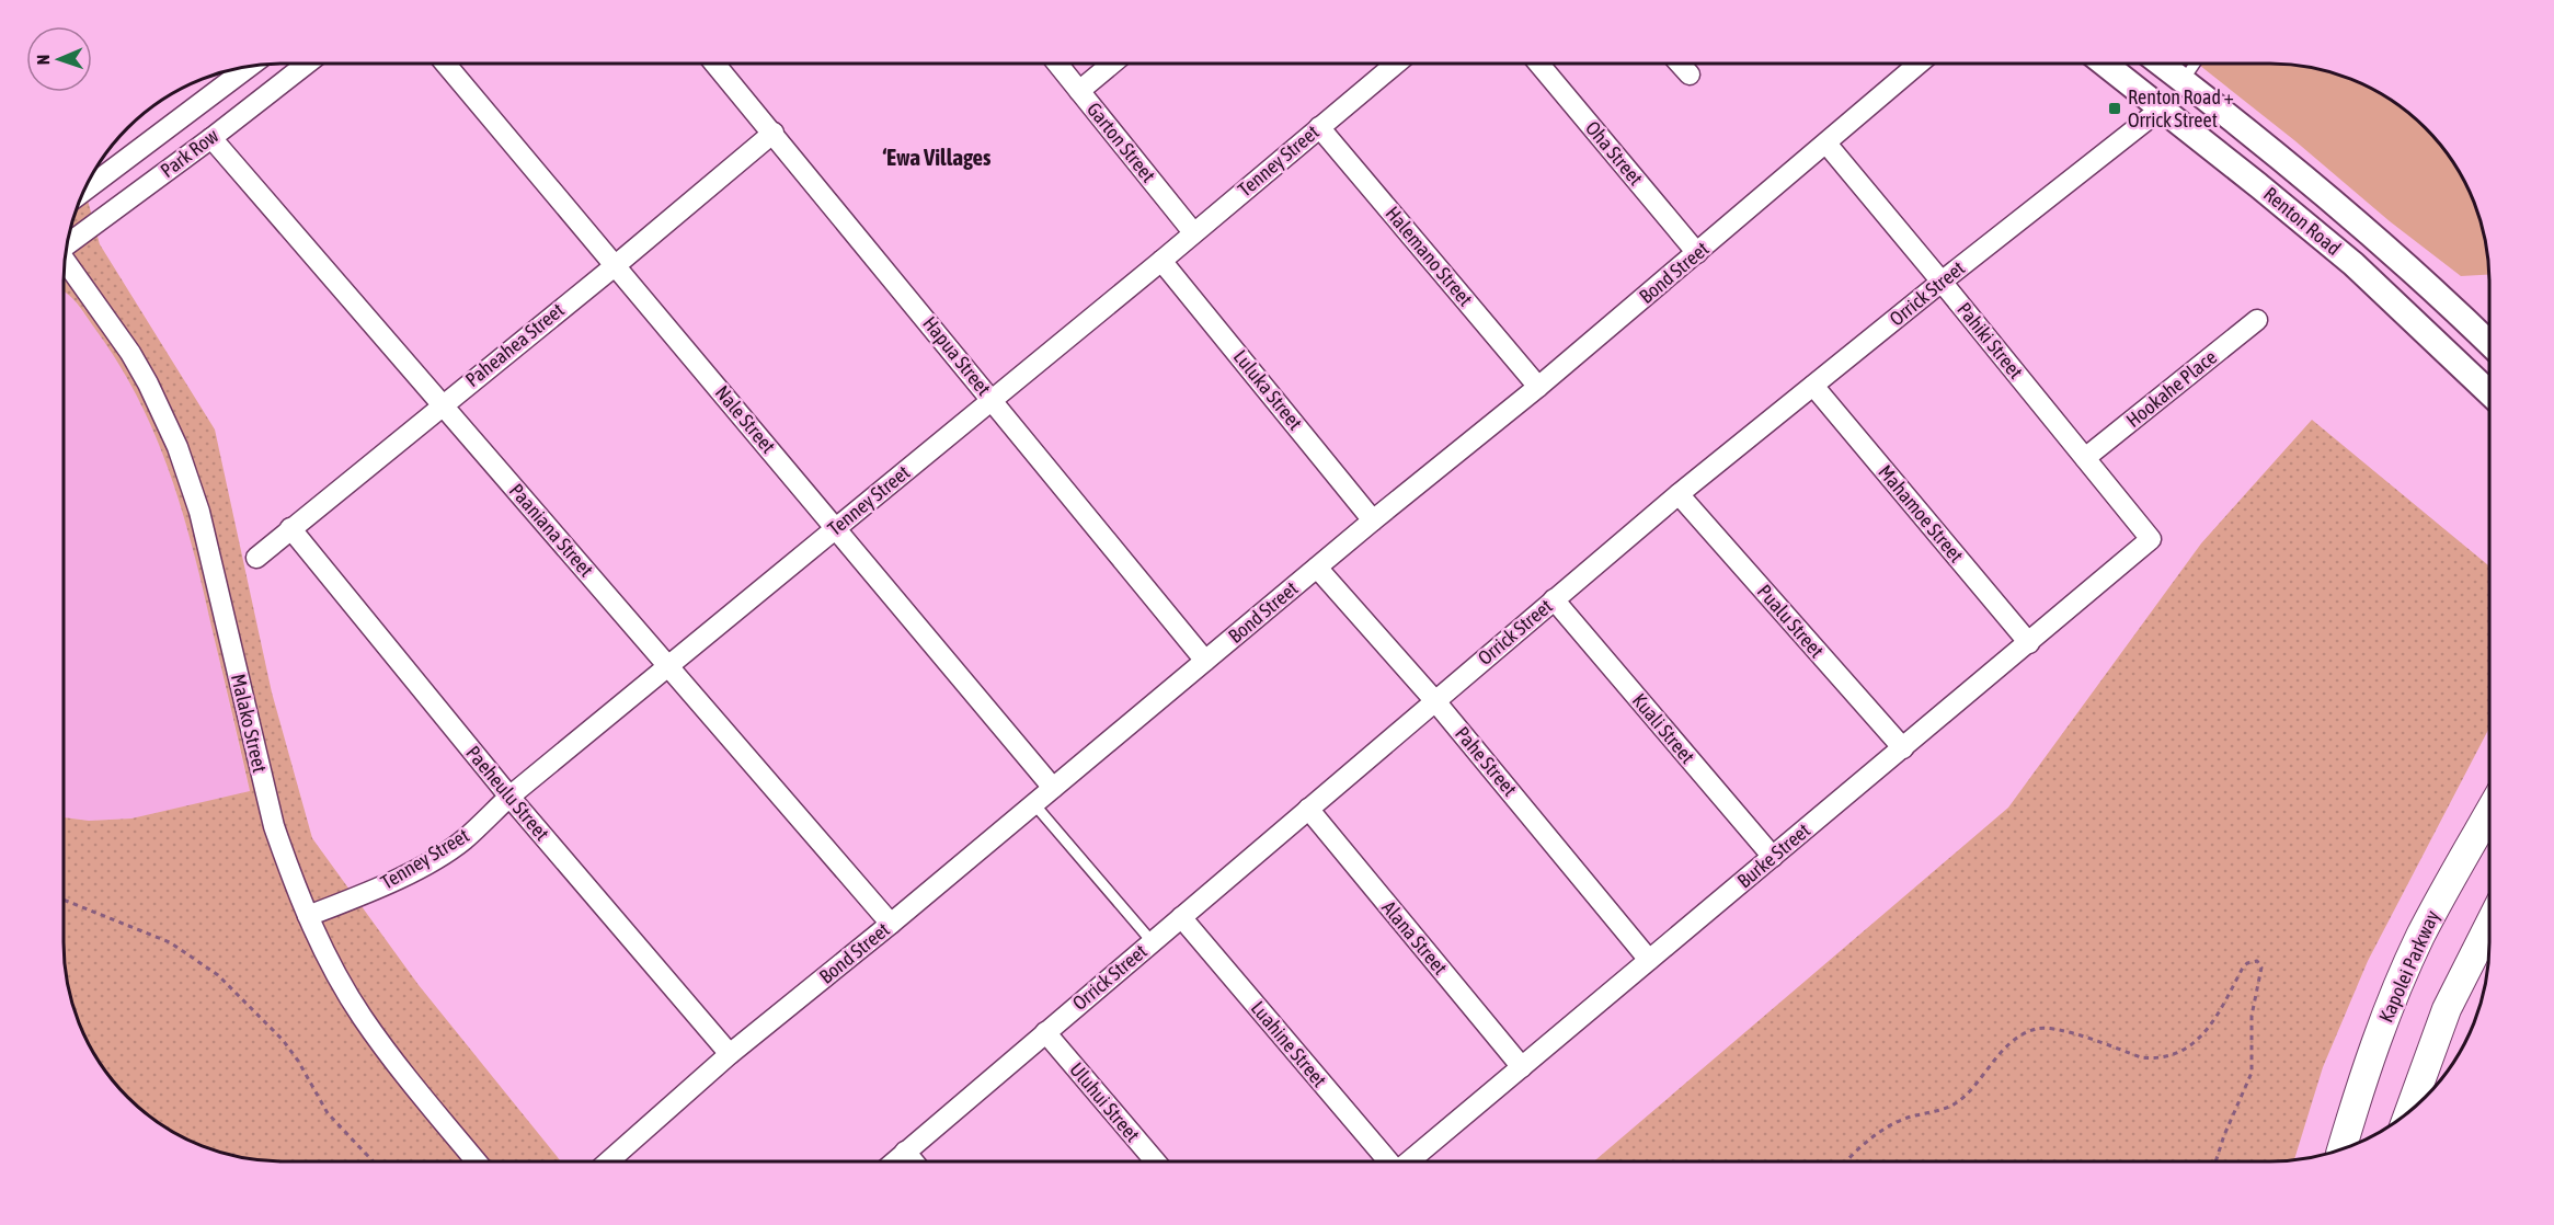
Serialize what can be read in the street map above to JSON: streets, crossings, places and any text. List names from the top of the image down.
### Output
{
  "streets": {
    "main road": ["Kapolei Parkway"],
    "street": [
      "Garton Street",
      "Park Row",
      "Oha Street",
      "Tenney Street",
      "Renton Road",
      "Halemano Street",
      "Bond Street",
      "Orrick Street",
      "Pahiki Street",
      "Paheahea Street",
      "Hapua Street",
      "Hookahe Place",
      "Luluka Street",
      "Nale Street",
      "Mahamoe Street",
      "Paaniana Street",
      "Pualu Street",
      "Malako Street",
      "Kuali Street",
      "Pahe Street",
      "Paeheulu Street",
      "Burke Street",
      "Alana Street",
      "Luahine Street",
      "Uluhui Street"
    ]
  },
  "crossings": [
    ["Garton Street", "Tenney Street"],
    ["Park Row", "Paaniana Street"],
    ["Oha Street", "Bond Street"],
    ["Tenney Street", "Halemano Street"],
    ["Tenney Street", "Hapua Street"],
    ["Tenney Street", "Luluka Street"],
    ["Tenney Street", "Nale Street"],
    ["Tenney Street", "Paaniana Street"],
    ["Tenney Street", "Malako Street"],
    ["Tenney Street", "Paeheulu Street"],
    ["Renton Road", "Orrick Street"],
    ["Halemano Street", "Bond Street"],
    ["Bond Street", "Pahiki Street"],
    ["Bond Street", "Hapua Street"],
    ["Bond Street", "Luluka Street"],
    ["Bond Street", "Nale Street"],
    ["Bond Street", "Paaniana Street"],
    ["Bond Street", "Pahe Street"],
    ["Bond Street", "Paeheulu Street"],
    ["Orrick Street", "Pahiki Street"],
    ["Orrick Street", "Mahamoe Street"],
    ["Orrick Street", "Pualu Street"],
    ["Orrick Street", "Kuali Street"],
    ["Orrick Street", "Pahe Street"],
    ["Orrick Street", "Alana Street"],
    ["Orrick Street", "Luahine Street"],
    ["Orrick Street", "Uluhui Street"],
    ["Pahiki Street", "Hookahe Place"],
    ["Pahiki Street", "Burke Street"],
    ["Paheahea Street", "Hapua Street"],
    ["Paheahea Street", "Nale Street"],
    ["Paheahea Street", "Paaniana Street"],
    ["Paheahea Street", "Paeheulu Street"],
    ["Mahamoe Street", "Burke Street"],
    ["Pualu Street", "Burke Street"],
    ["Kuali Street", "Burke Street"],
    ["Pahe Street", "Burke Street"],
    ["Burke Street", "Alana Street"]
  ],
  "districts": ["‘Ewa Villages"],
  "places": {
    "transit": ["Renton Road + Orrick Street"]
  },
  "north": "left"
}
